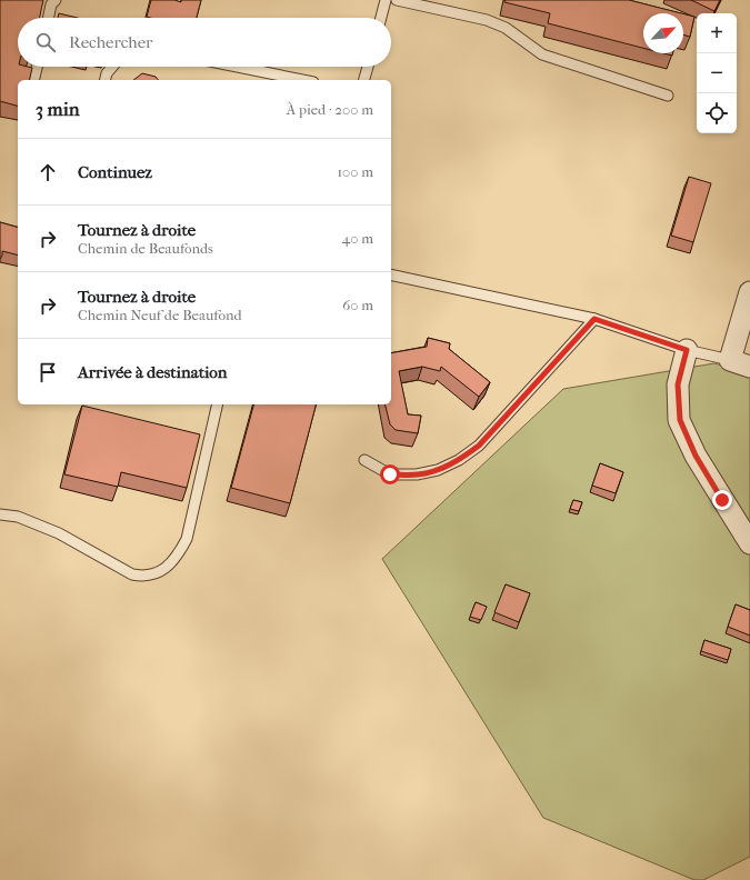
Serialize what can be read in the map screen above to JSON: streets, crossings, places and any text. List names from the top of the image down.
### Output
{
  "north": "top right",
  "page": {
    "map_buttons": ["+", "−"],
    "search": "Rechercher",
    "heading": ["3 min", "À pied · 200 m"],
    "list": [
      ["Continuez", "100 m"],
      ["Tournez à droite", "Chemin de Beaufonds", "40 m"],
      ["Tournez à droite", "Chemin Neuf de Beaufond", "60 m"],
      "Arrivée à destination"
    ]
  }
}
